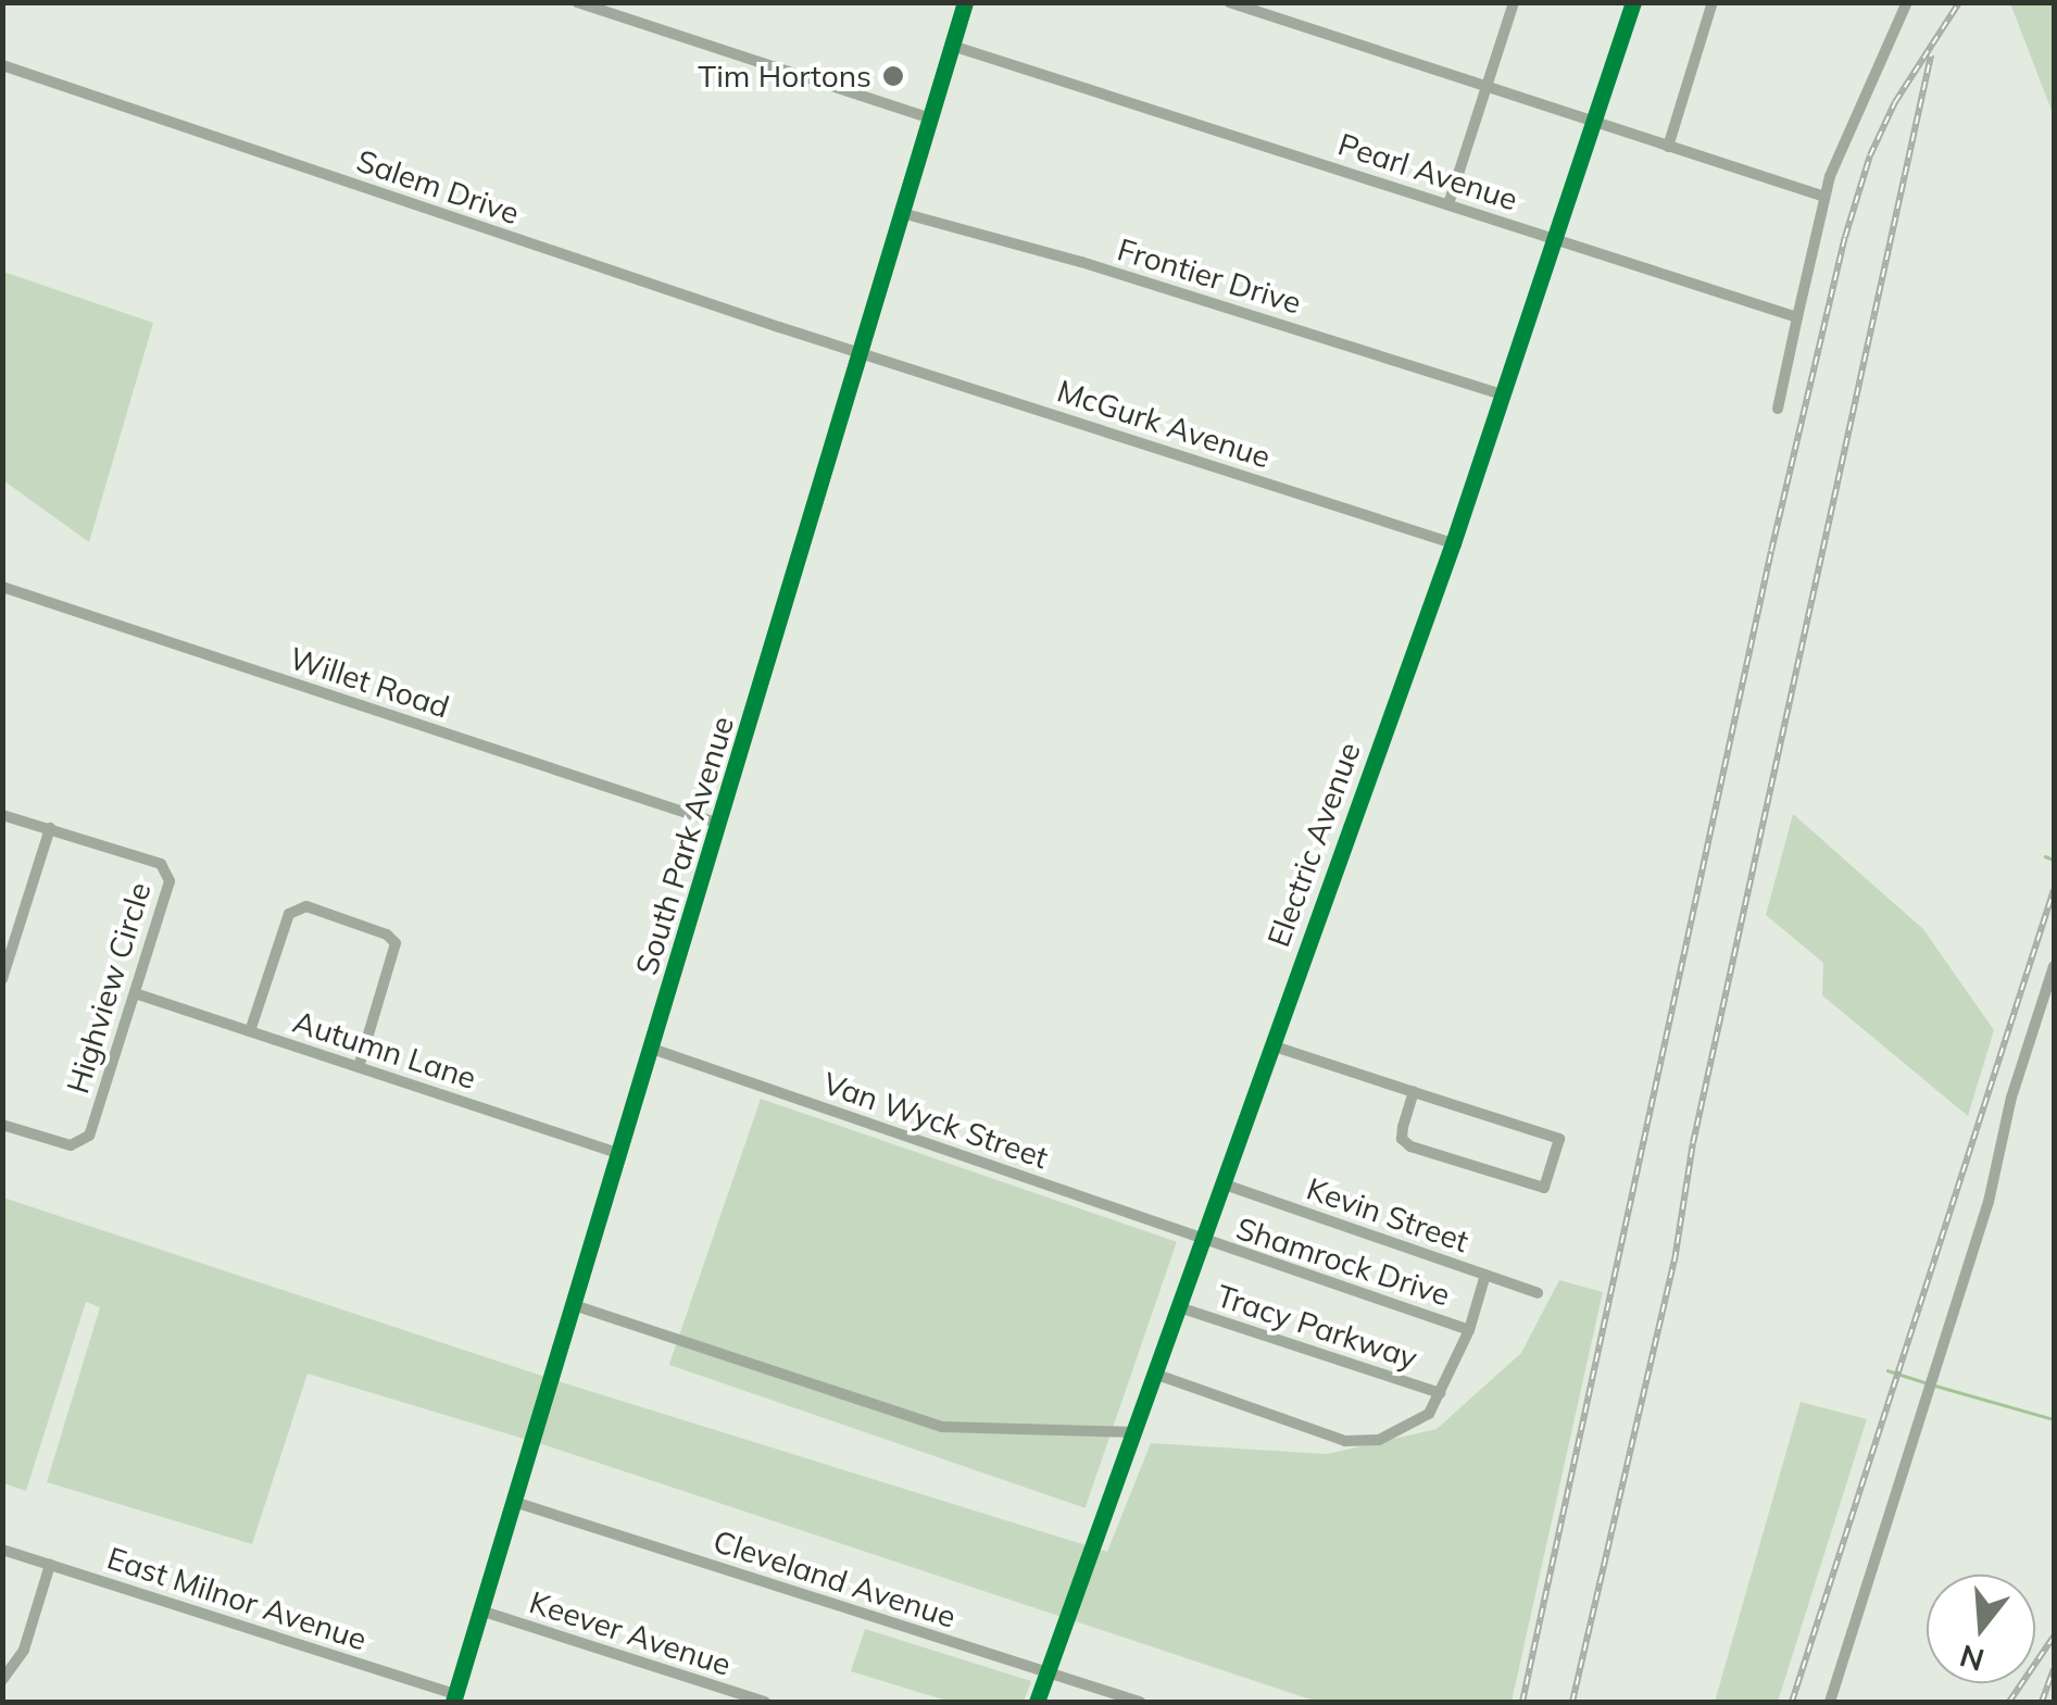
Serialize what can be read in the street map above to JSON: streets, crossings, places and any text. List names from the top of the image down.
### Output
{
  "streets": {
    "main road": ["South Park Avenue"],
    "street": [
      "Pearl Avenue",
      "Salem Drive",
      "Frontier Drive",
      "McGurk Avenue",
      "Willet Road",
      "Electric Avenue",
      "Highview Circle",
      "Autumn Lane",
      "Van Wyck Street",
      "Kevin Street",
      "Shamrock Drive",
      "Tracy Parkway",
      "Cleveland Avenue",
      "East Milnor Avenue",
      "Keever Avenue"
    ]
  },
  "crossings": [
    ["Pearl Avenue", "Electric Avenue"],
    ["Pearl Avenue", "South Park Avenue"],
    ["Salem Drive", "McGurk Avenue"],
    ["Salem Drive", "South Park Avenue"],
    ["Frontier Drive", "Electric Avenue"],
    ["Frontier Drive", "South Park Avenue"],
    ["McGurk Avenue", "Electric Avenue"],
    ["McGurk Avenue", "South Park Avenue"],
    ["Willet Road", "South Park Avenue"],
    ["Electric Avenue", "Van Wyck Street"],
    ["Electric Avenue", "Kevin Street"],
    ["Electric Avenue", "Shamrock Drive"],
    ["Electric Avenue", "Tracy Parkway"],
    ["Electric Avenue", "Cleveland Avenue"],
    ["South Park Avenue", "Autumn Lane"],
    ["South Park Avenue", "Van Wyck Street"],
    ["South Park Avenue", "Cleveland Avenue"],
    ["South Park Avenue", "East Milnor Avenue"],
    ["South Park Avenue", "Keever Avenue"],
    ["Highview Circle", "Autumn Lane"],
    ["Van Wyck Street", "Shamrock Drive"]
  ],
  "places": ["Tim Hortons"],
  "north": "bottom"
}
